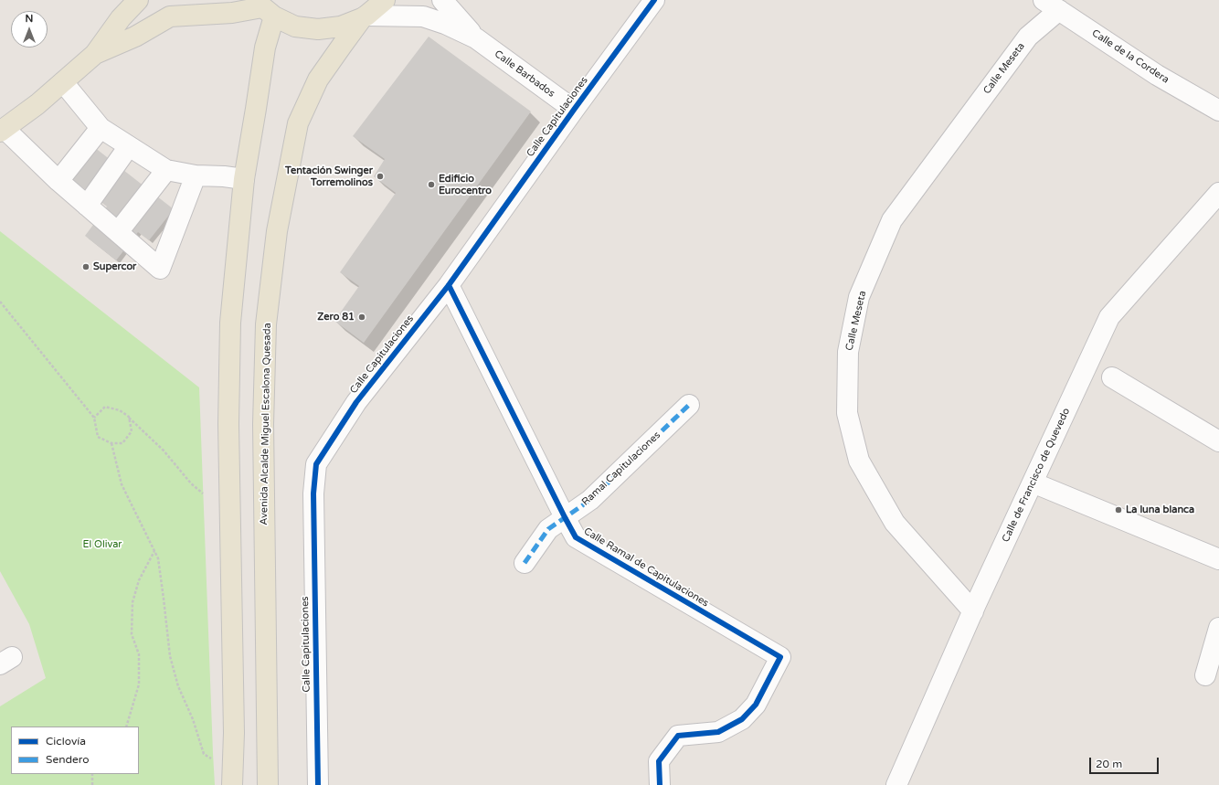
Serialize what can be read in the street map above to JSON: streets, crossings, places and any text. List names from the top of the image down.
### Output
{
  "streets": {
    "main road": ["Avenida Alcalde Miguel Escalona Quesada"],
    "street": [
      "Calle de la Cordera",
      "Calle Meseta",
      "Calle Barbados",
      "Calle Capitulaciones",
      "Ramal Capitulaciones",
      "Calle de Francisco de Quevedo",
      "Calle Ramal de Capitulaciones"
    ]
  },
  "crossings": [
    ["Calle de la Cordera", "Calle Meseta"],
    ["Calle Meseta", "Calle de Francisco de Quevedo"],
    ["Calle Barbados", "Calle Capitulaciones"],
    ["Calle Barbados", "Avenida Alcalde Miguel Escalona Quesada"],
    ["Calle Capitulaciones", "Calle Ramal de Capitulaciones"],
    ["Ramal Capitulaciones", "Calle Ramal de Capitulaciones"]
  ],
  "parks": ["El Olivar"],
  "places": [
    "Tentación Swinger Torremolinos",
    "Edificio Eurocentro",
    "Supercor",
    "Zero 81",
    "La luna blanca"
  ],
  "legend": ["Ciclovía", "Sendero"],
  "scale_bar": "20 m",
  "north": "top"
}
